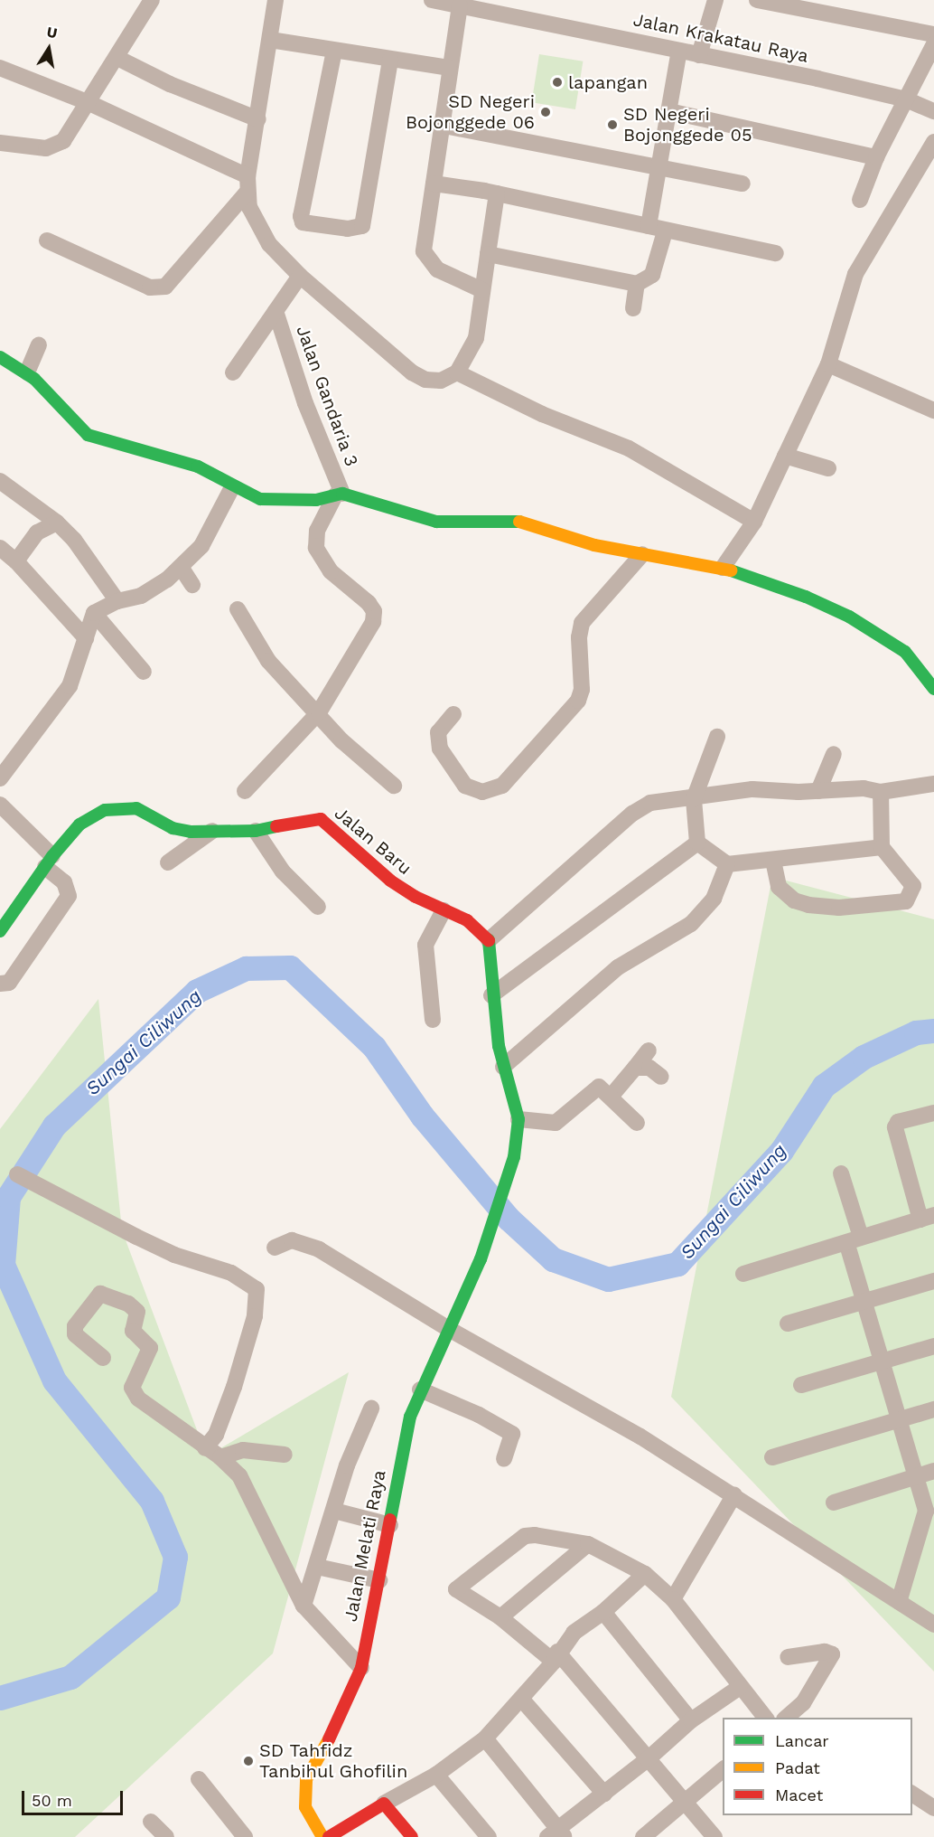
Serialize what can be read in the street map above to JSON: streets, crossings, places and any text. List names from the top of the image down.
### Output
{
  "streets": {
    "street": [
      "Jalan Krakatau Raya",
      "Jalan Gandaria 3",
      "Jalan Baru",
      "Jalan Melati Raya"
    ]
  },
  "water": ["Sungai Ciliwung"],
  "places": [
    "lapangan",
    "SD Negeri Bojonggede 06",
    "SD Negeri Bojonggede 05",
    "SD Tahfidz Tanbihul Ghofilin"
  ],
  "legend": ["Lancar", "Padat", "Macet"],
  "scale_bar": "50 m",
  "north": "top"
}
